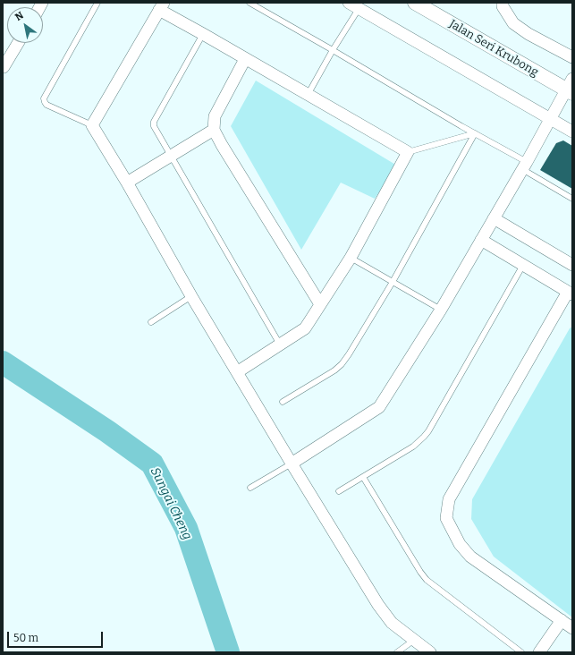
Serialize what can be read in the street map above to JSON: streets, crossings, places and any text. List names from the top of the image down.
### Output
{
  "streets": {
    "street": ["Jalan Seri Krubong"]
  },
  "water": ["Sungai Cheng"],
  "scale_bar": "50 m",
  "north": "top left"
}
